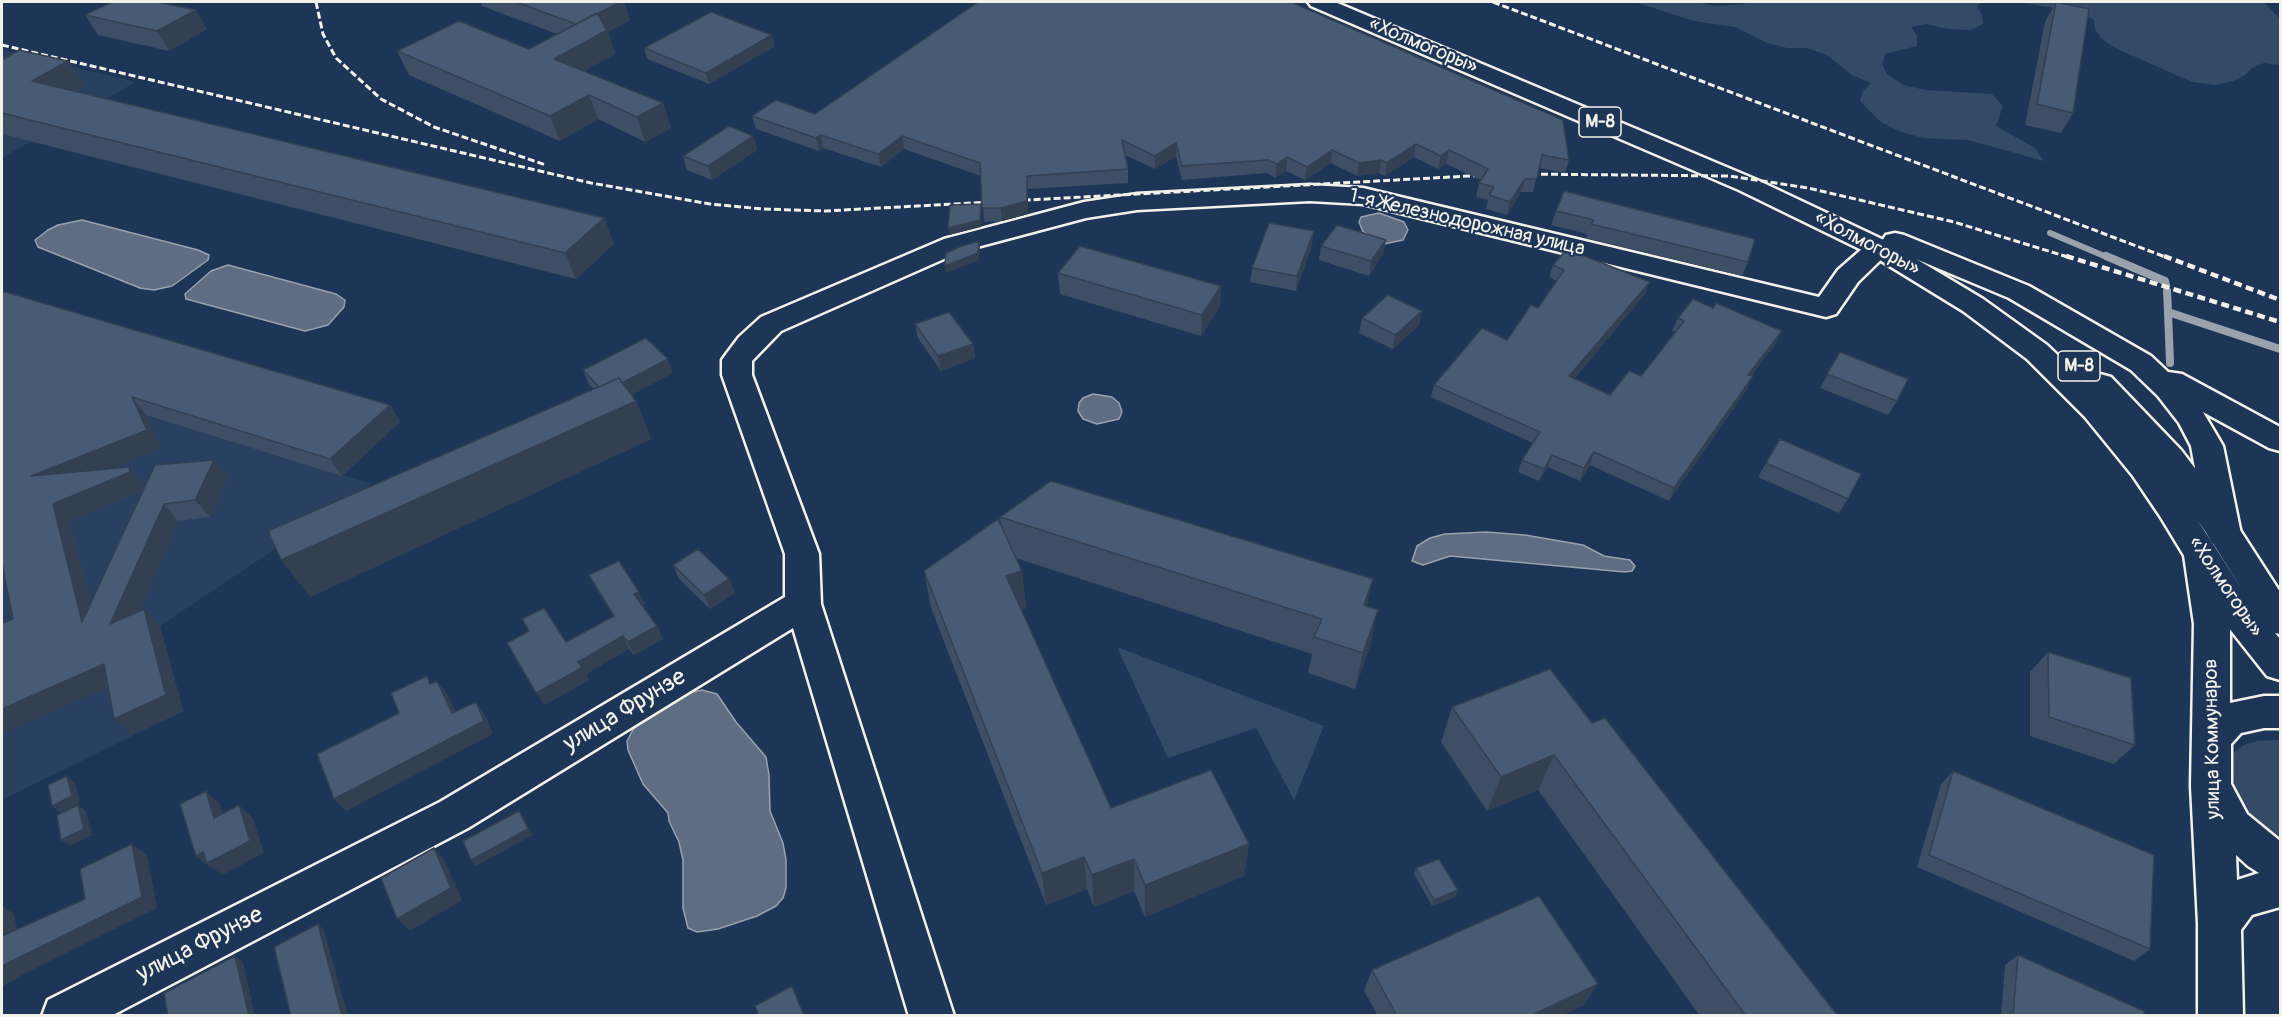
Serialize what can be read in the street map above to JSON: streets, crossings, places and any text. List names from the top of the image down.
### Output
{
  "streets": {
    "main road": [
      "«Холмогоры»",
      "М-8",
      "1-я Железнодорожная улица",
      "улица Фрунзе",
      "улица Коммунаров"
    ]
  },
  "crossings": [
    ["«Холмогоры»", "1-я Железнодорожная улица"],
    ["«Холмогоры»", "улица Коммунаров"],
    ["1-я Железнодорожная улица", "улица Фрунзе"]
  ]
}
